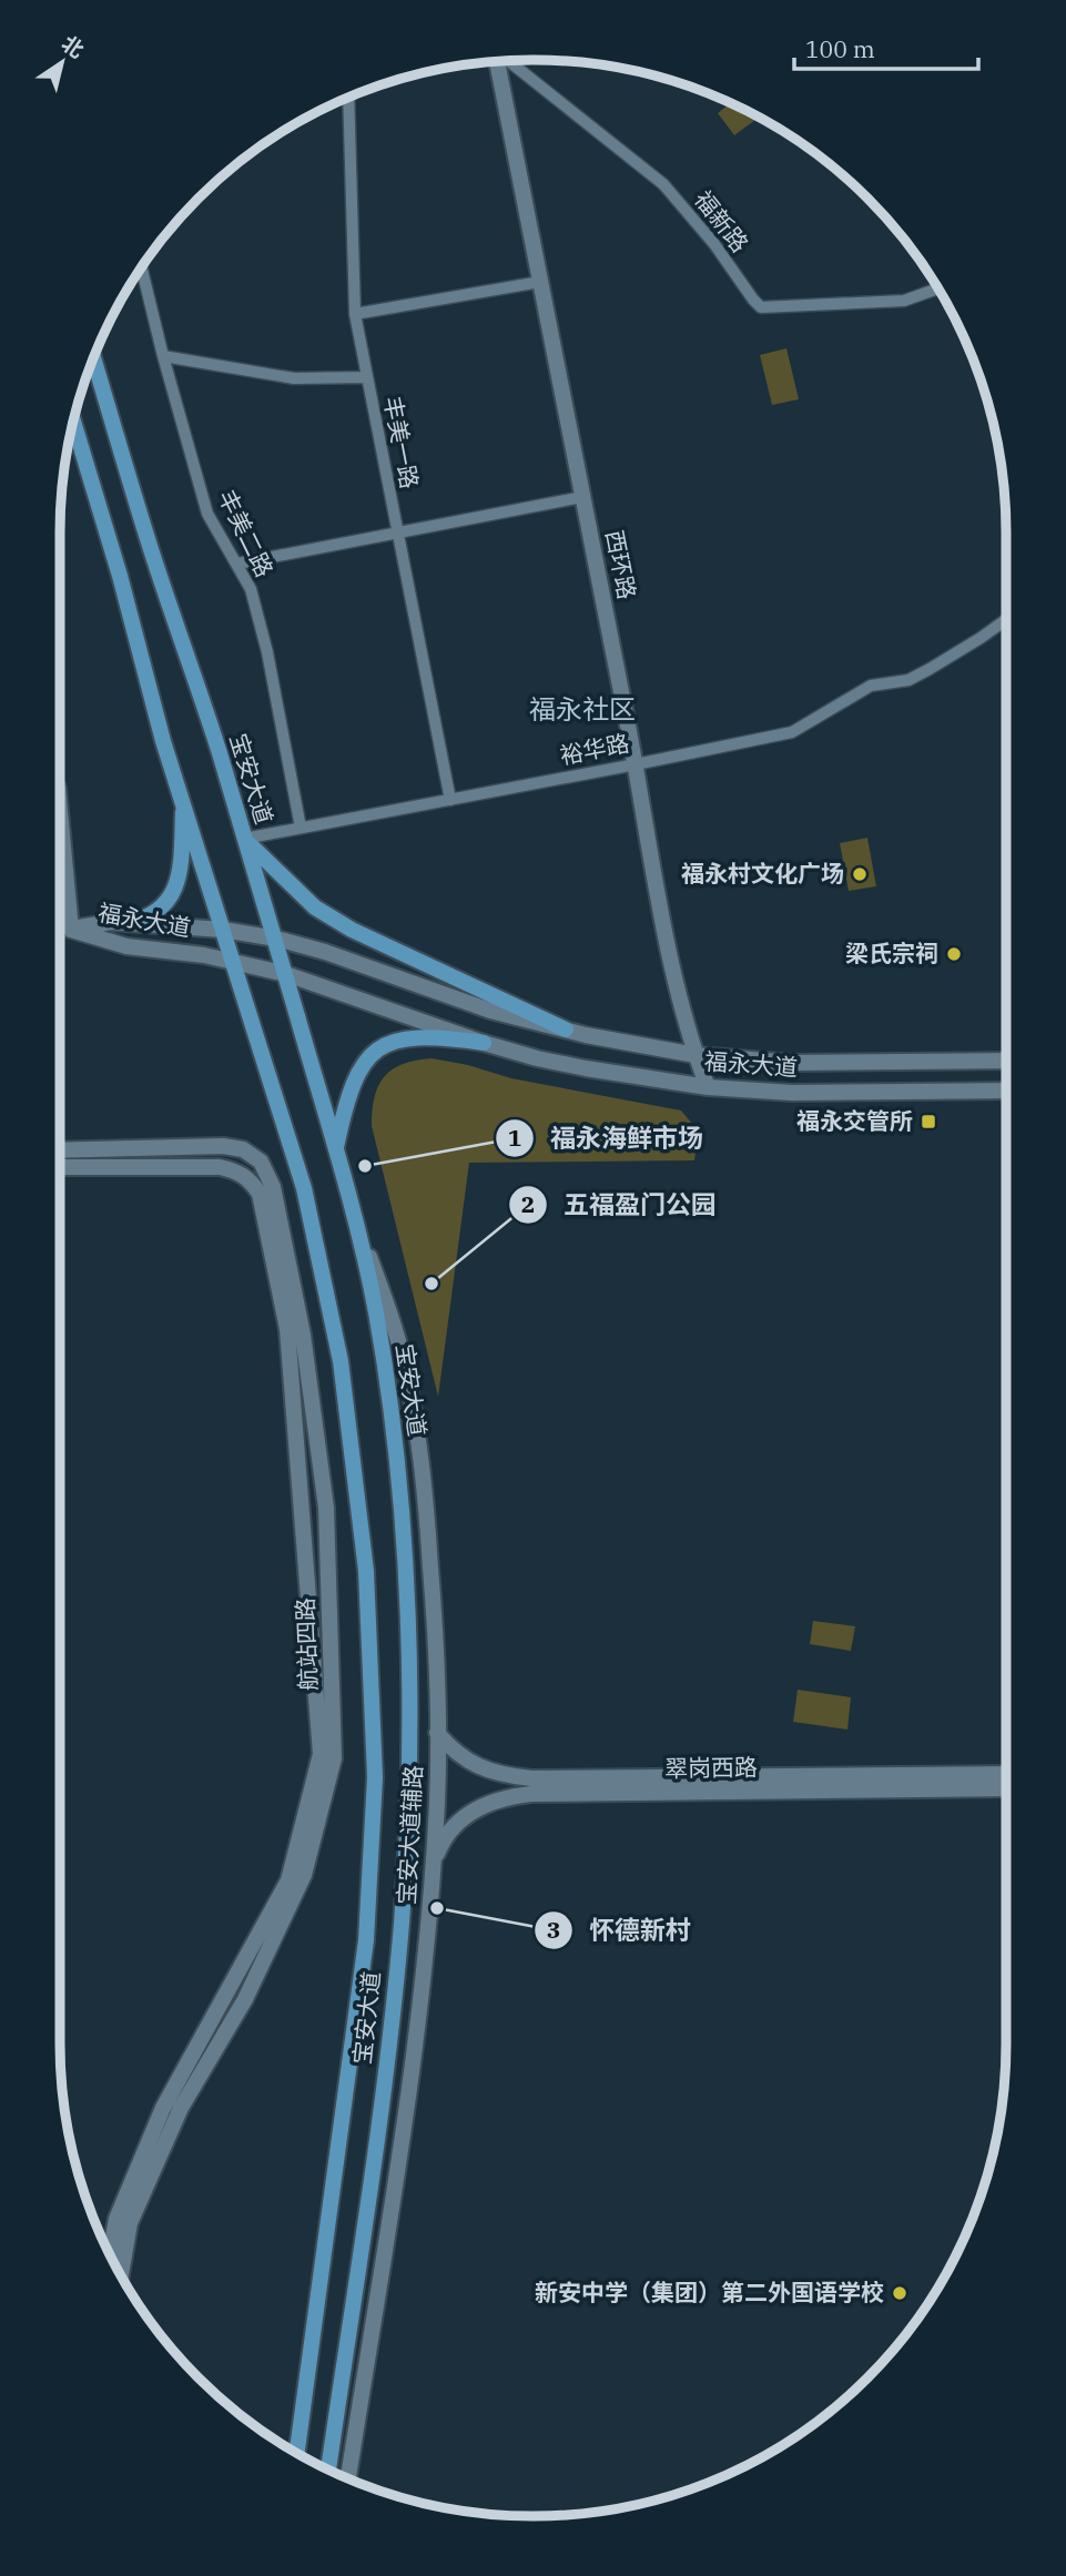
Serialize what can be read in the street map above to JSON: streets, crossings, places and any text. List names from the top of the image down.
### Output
{
  "streets": {
    "main road": [
      "西环路",
      "宝安大道",
      "福永大道",
      "航站四路",
      "翠岗西路",
      "宝安大道辅路"
    ],
    "street": [
      "福新路",
      "丰美一路",
      "丰美二路",
      "裕华路"
    ]
  },
  "crossings": [
    ["丰美一路", "裕华路"],
    ["丰美二路", "裕华路"],
    ["西环路", "裕华路"],
    ["西环路", "福永大道"],
    ["裕华路", "宝安大道"],
    ["宝安大道", "福永大道"],
    ["宝安大道", "宝安大道辅路"],
    ["翠岗西路", "宝安大道辅路"]
  ],
  "districts": ["福永社区"],
  "places": {
    "other": [
      "福永村文化广场",
      "梁氏宗祠",
      "福永海鲜市场",
      "五福盈门公园",
      "怀德新村",
      "新安中学（集团）第二外国语学校"
    ],
    "transit": ["福永交管所"]
  },
  "scale_bar": "100 m",
  "north": "top right"
}
